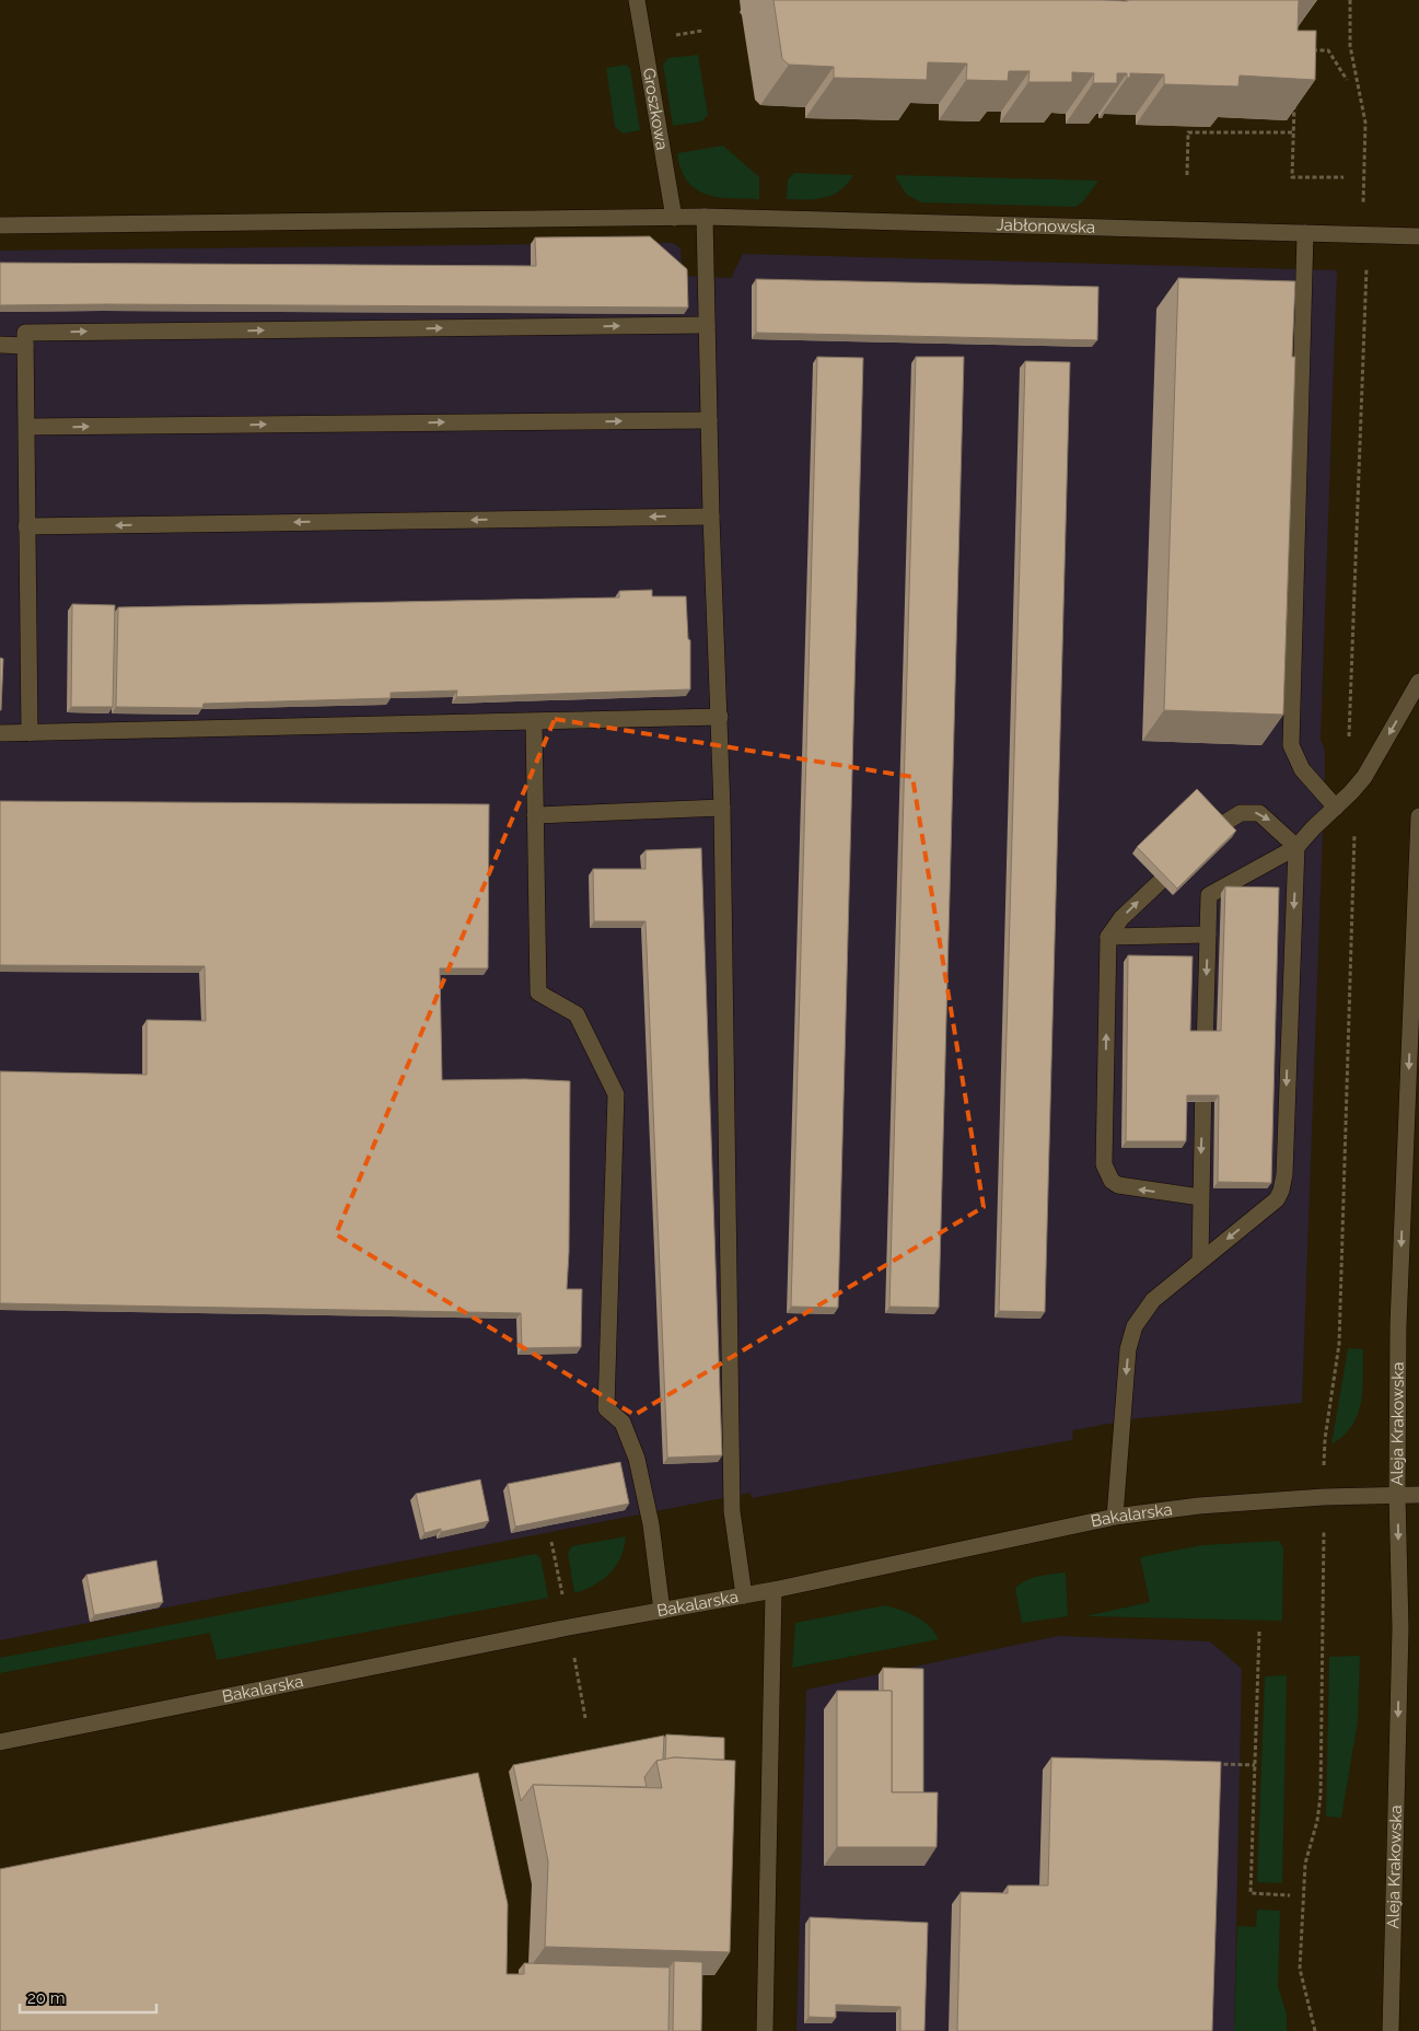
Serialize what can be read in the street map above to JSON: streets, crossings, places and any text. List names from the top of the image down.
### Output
{
  "streets": {
    "street": [
      "Groszkowa",
      "Jabłonowska",
      "Aleja Krakowska",
      "Bakalarska"
    ]
  },
  "crossings": [
    ["Groszkowa", "Jabłonowska"],
    ["Aleja Krakowska", "Bakalarska"]
  ],
  "scale_bar": "20 m"
}
